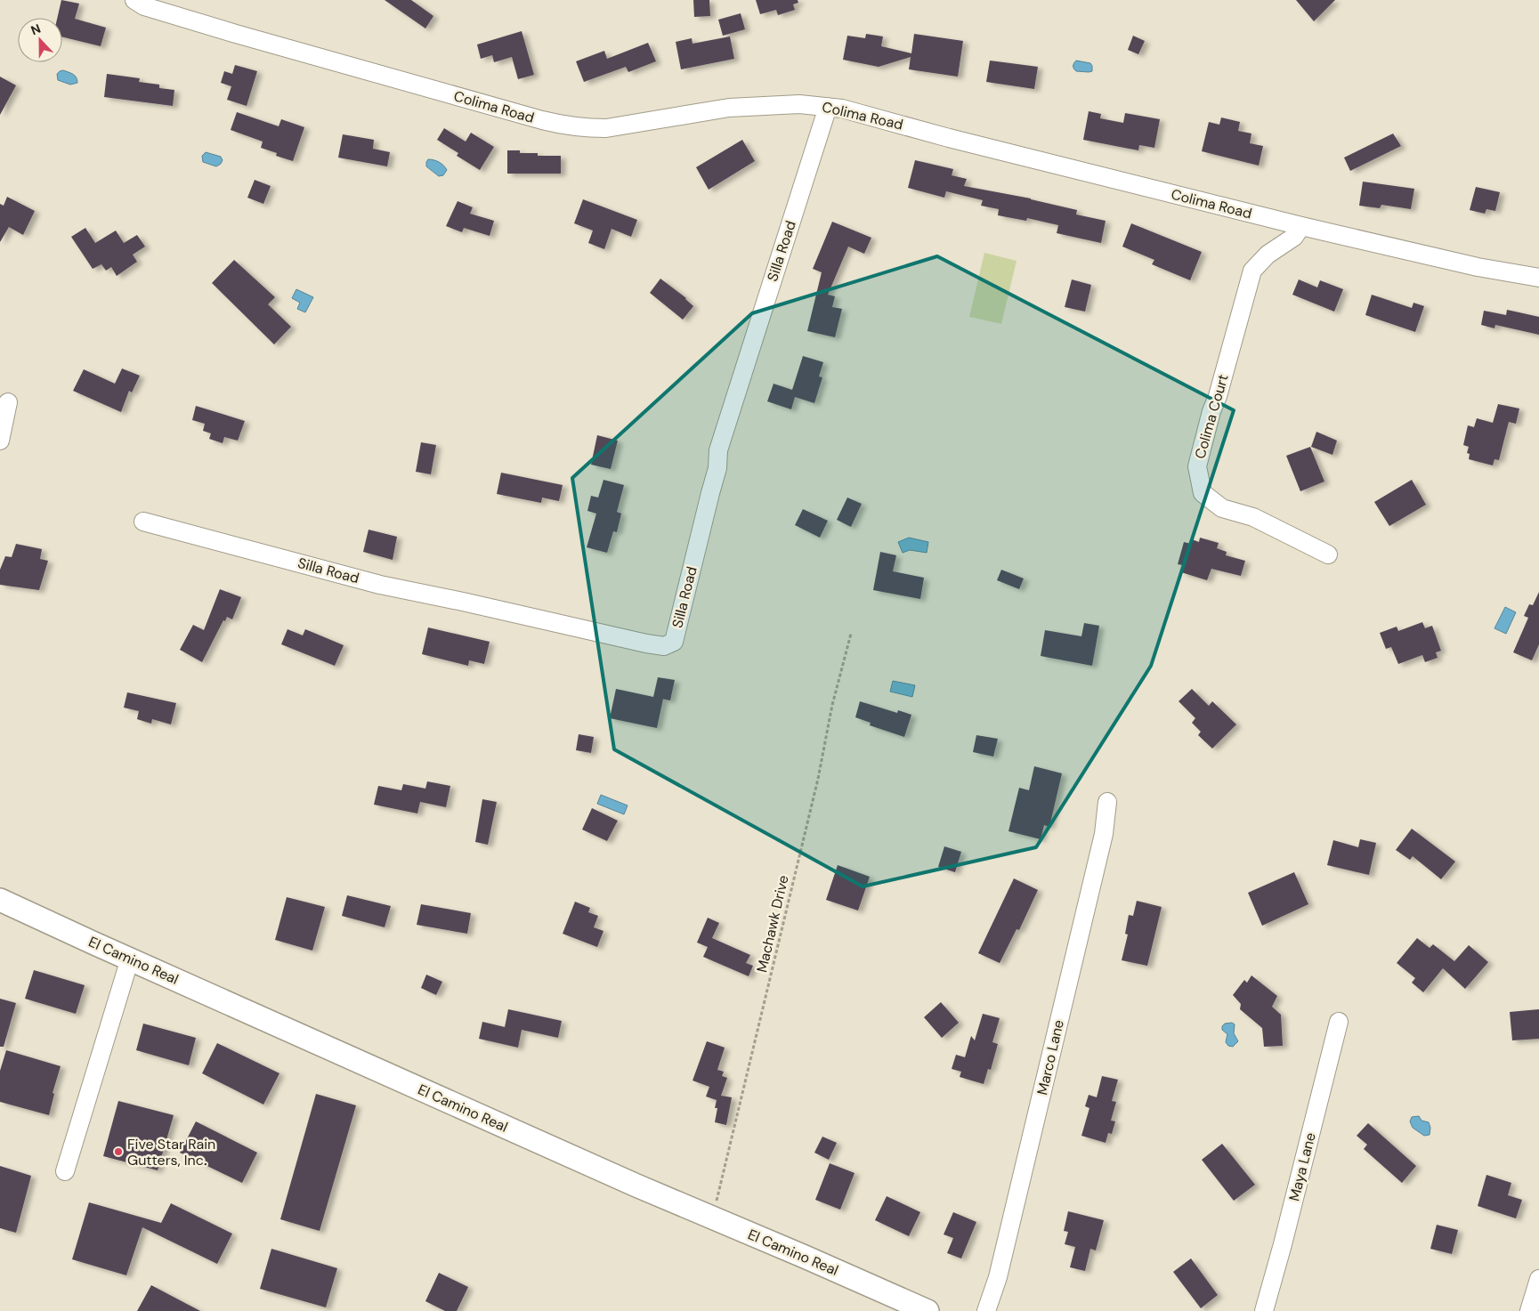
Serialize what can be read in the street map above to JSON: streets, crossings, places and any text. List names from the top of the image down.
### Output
{
  "streets": {
    "main road": ["El Camino Real"],
    "street": [
      "Colima Road",
      "Silla Road",
      "Colima Court",
      "Marco Lane",
      "Maya Lane"
    ],
    "path": ["Machawk Drive"]
  },
  "crossings": [
    ["Colima Road", "Silla Road"],
    ["Colima Road", "Colima Court"],
    ["Machawk Drive", "El Camino Real"]
  ],
  "places": ["Five Star Rain Gutters, Inc."],
  "north": "top"
}
